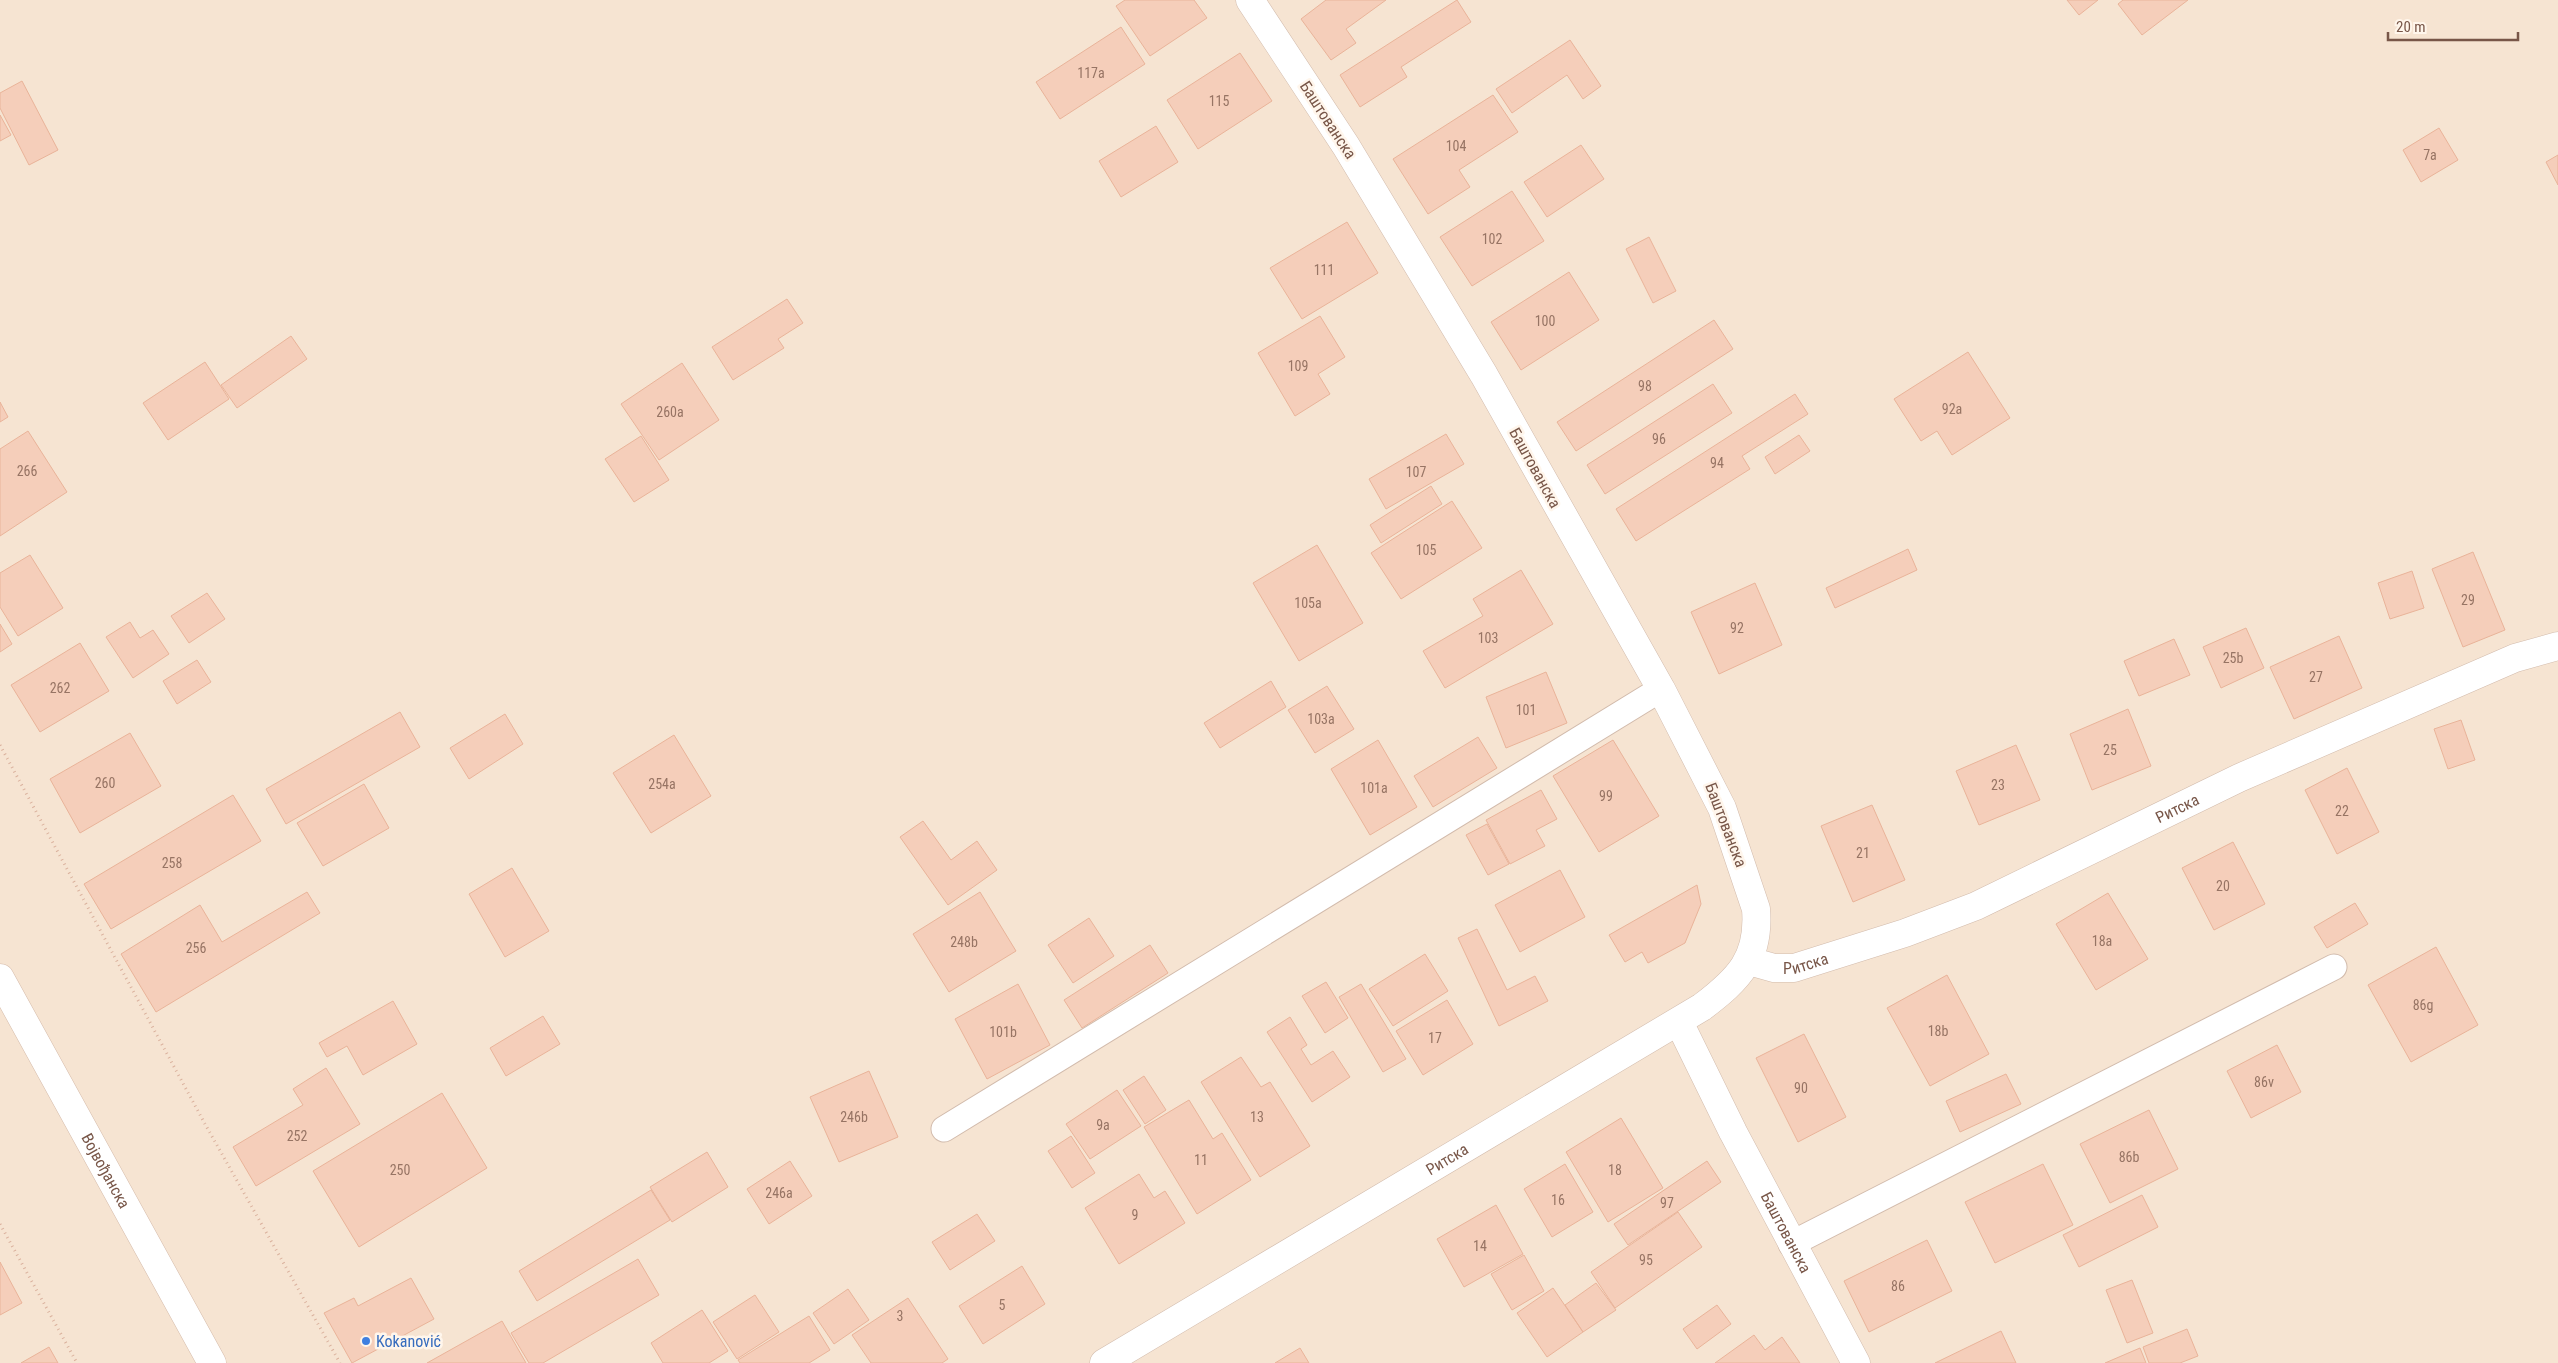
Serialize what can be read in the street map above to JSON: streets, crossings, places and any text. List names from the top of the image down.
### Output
{
  "streets": {
    "street": ["Баштованска", "Ритска", "Војвођанска"]
  },
  "crossings": [
    ["Баштованска", "Ритска"]
  ],
  "places": ["Kokanović"],
  "house_numbers": [
    "117a",
    "115",
    "104",
    "7a",
    "102",
    "111",
    "100",
    "109",
    "98",
    "92a",
    "260a",
    "96",
    "94",
    "266",
    "107",
    "105",
    "29",
    "105a",
    "92",
    "103",
    "25b",
    "27",
    "262",
    "101",
    "103a",
    "25",
    "260",
    "254a",
    "23",
    "101a",
    "99",
    "22",
    "21",
    "258",
    "20",
    "18a",
    "248b",
    "256",
    "86g",
    "18b",
    "101b",
    "17",
    "86v",
    "90",
    "246b",
    "13",
    "9a",
    "252",
    "86b",
    "11",
    "250",
    "18",
    "246a",
    "16",
    "97",
    "9",
    "14",
    "95",
    "86",
    "5",
    "3"
  ],
  "scale_bar": "20 m"
}
